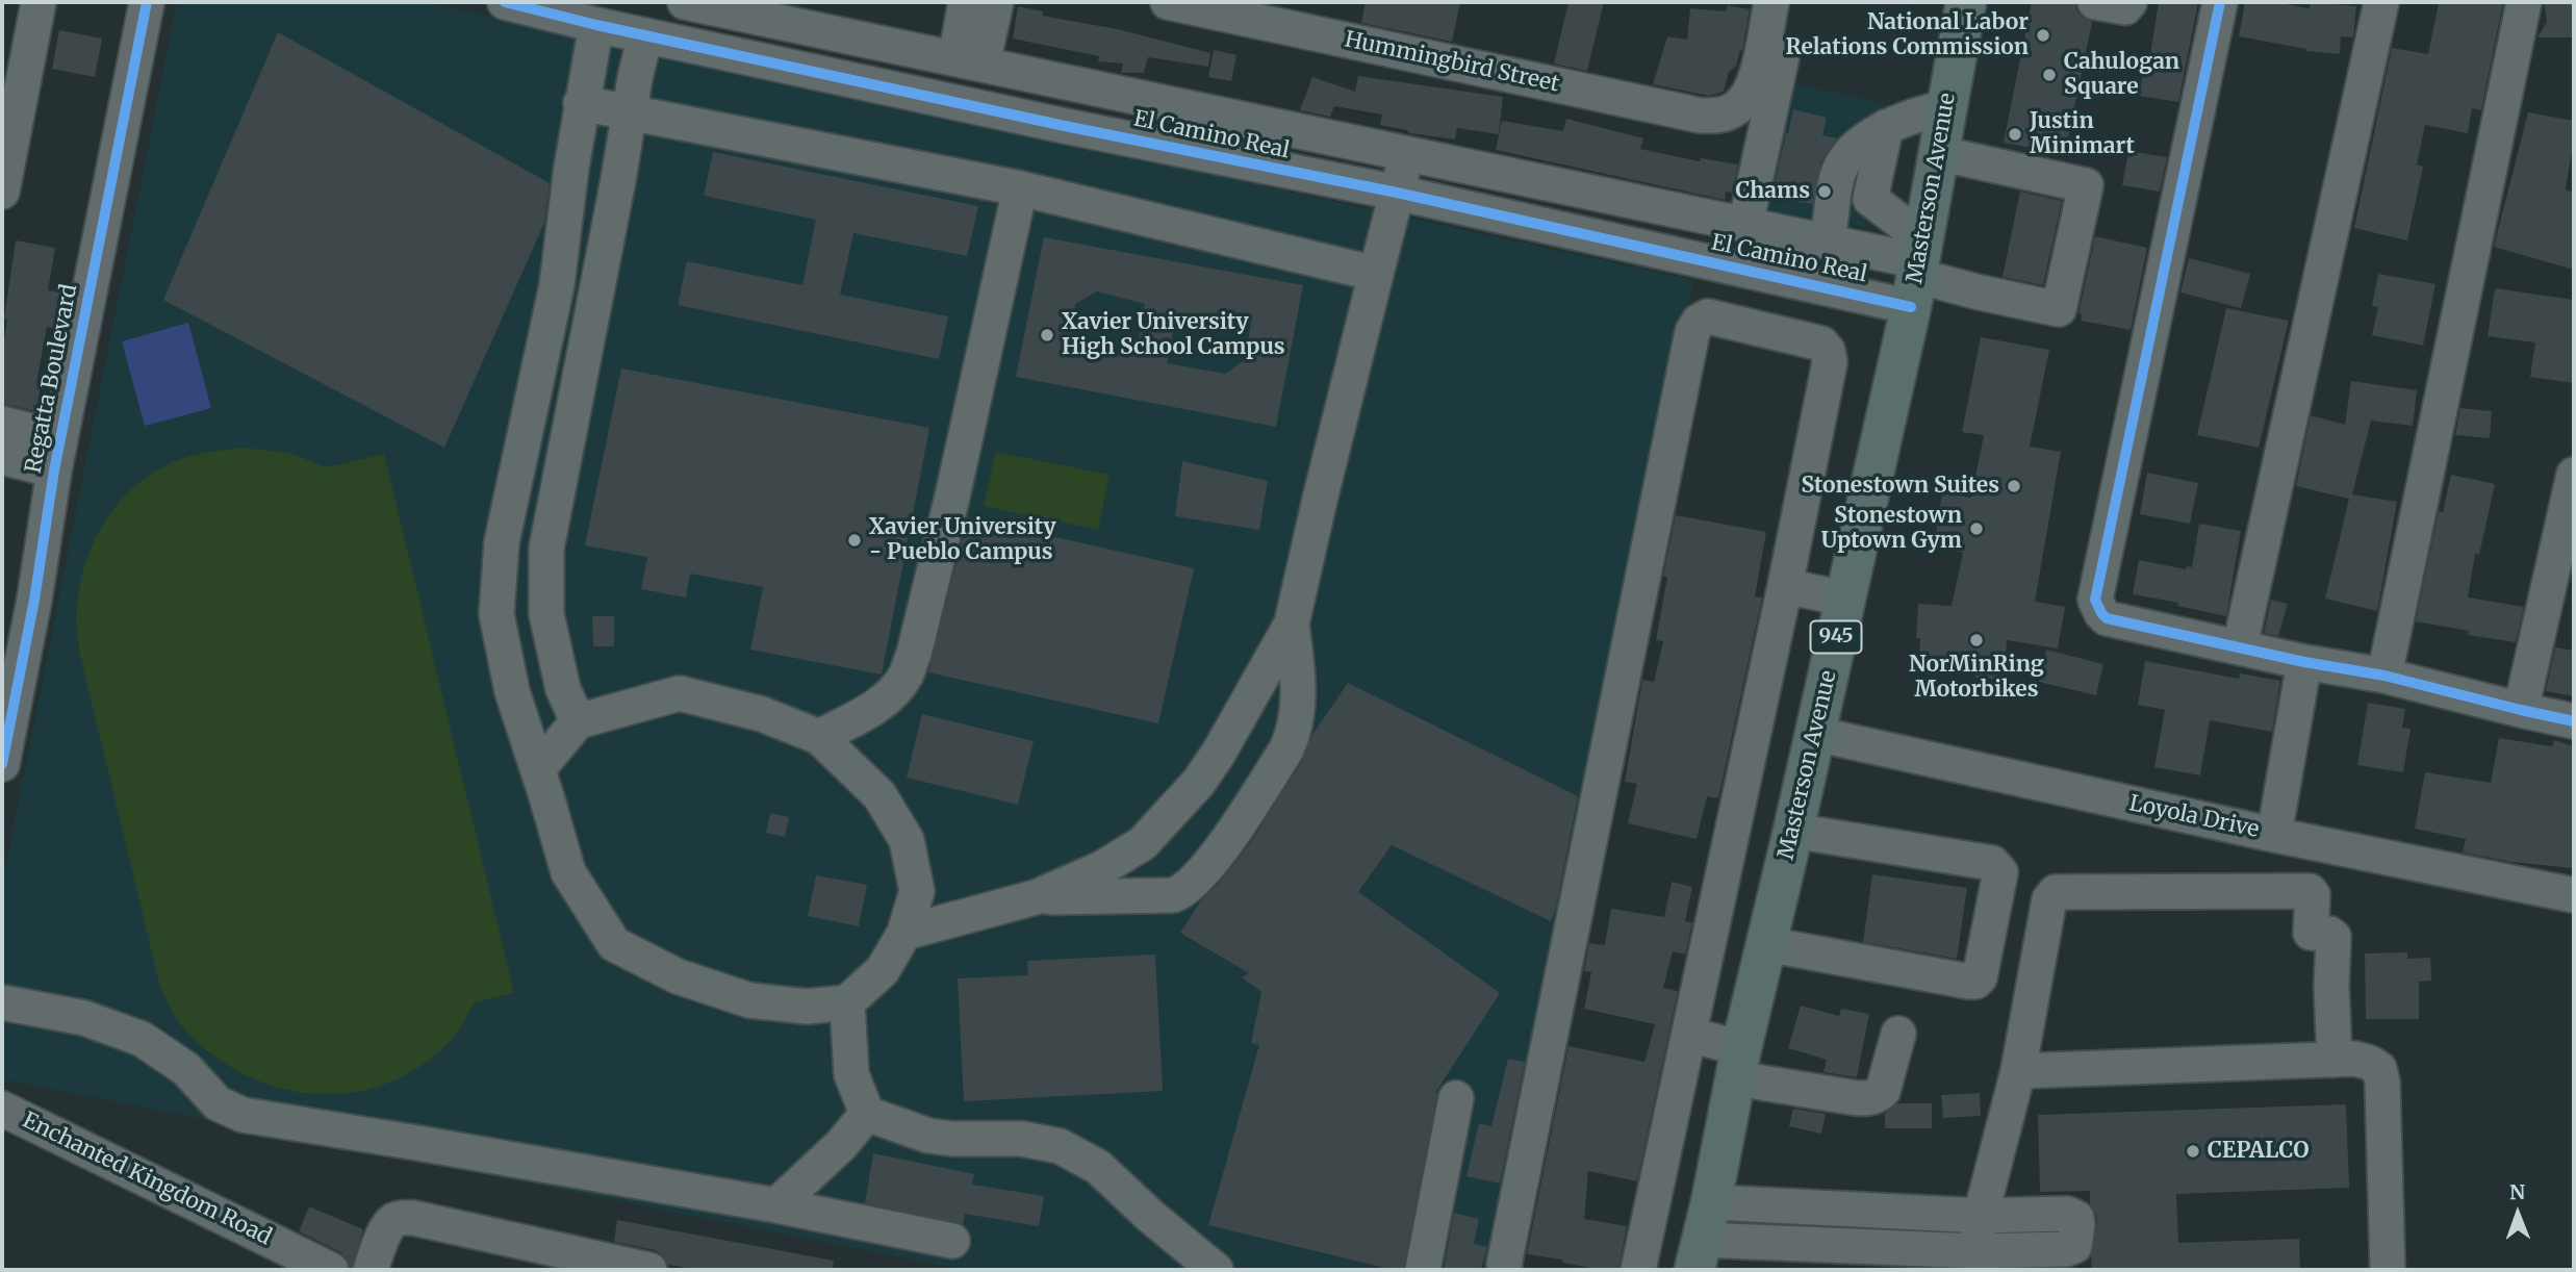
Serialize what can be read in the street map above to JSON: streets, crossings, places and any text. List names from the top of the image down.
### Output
{
  "streets": {
    "main road": ["Masterson Avenue", "945"],
    "street": [
      "Hummingbird Street",
      "El Camino Real",
      "Regatta Boulevard",
      "Loyola Drive",
      "Enchanted Kingdom Road"
    ]
  },
  "crossings": [
    ["El Camino Real", "Masterson Avenue"],
    ["Masterson Avenue", "Loyola Drive"]
  ],
  "places": [
    "National Labor Relations Commission",
    "Cahulogan Square",
    "Justin Minimart",
    "Chams",
    "Xavier University High School Campus",
    "Stonestown Suites",
    "Stonestown Uptown Gym",
    "Xavier University - Pueblo Campus",
    "NorMinRing Motorbikes",
    "CEPALCO"
  ],
  "north": "top"
}
